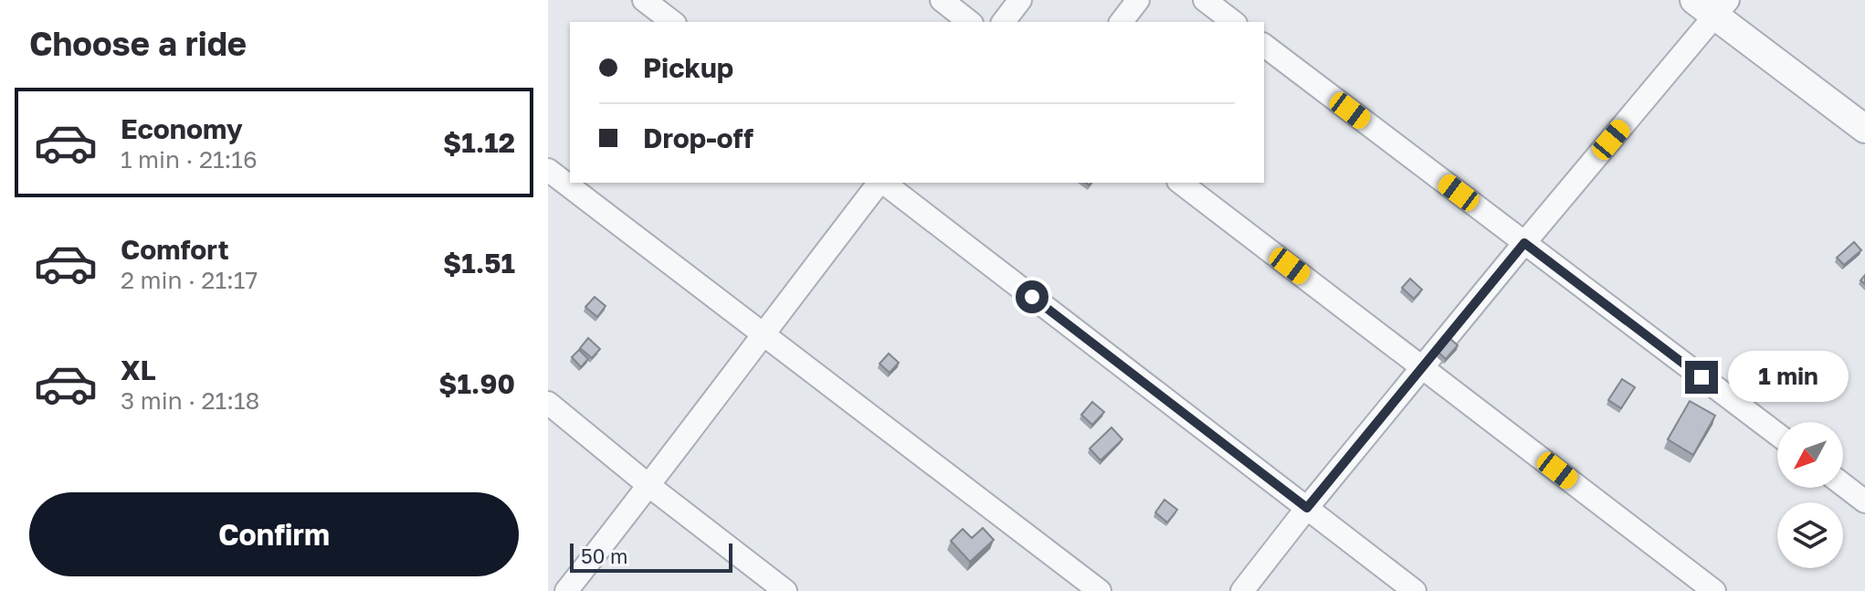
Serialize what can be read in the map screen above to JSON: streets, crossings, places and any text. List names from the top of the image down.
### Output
{
  "scale_bar": "50 m",
  "north": "bottom left",
  "page": {
    "heading": "Choose a ride",
    "banner": ["Pickup", "Drop-off"],
    "list": [
      {
        "name": "Economy",
        "note": "1 min · 21:16",
        "value": "$1.12"
      },
      {
        "name": "Comfort",
        "note": "2 min · 21:17",
        "value": "$1.51"
      },
      {
        "name": "XL",
        "note": "3 min · 21:18",
        "value": "$1.90"
      }
    ],
    "bubble": "1 min",
    "buttons": "Confirm",
    "scale": "50 m"
  }
}
